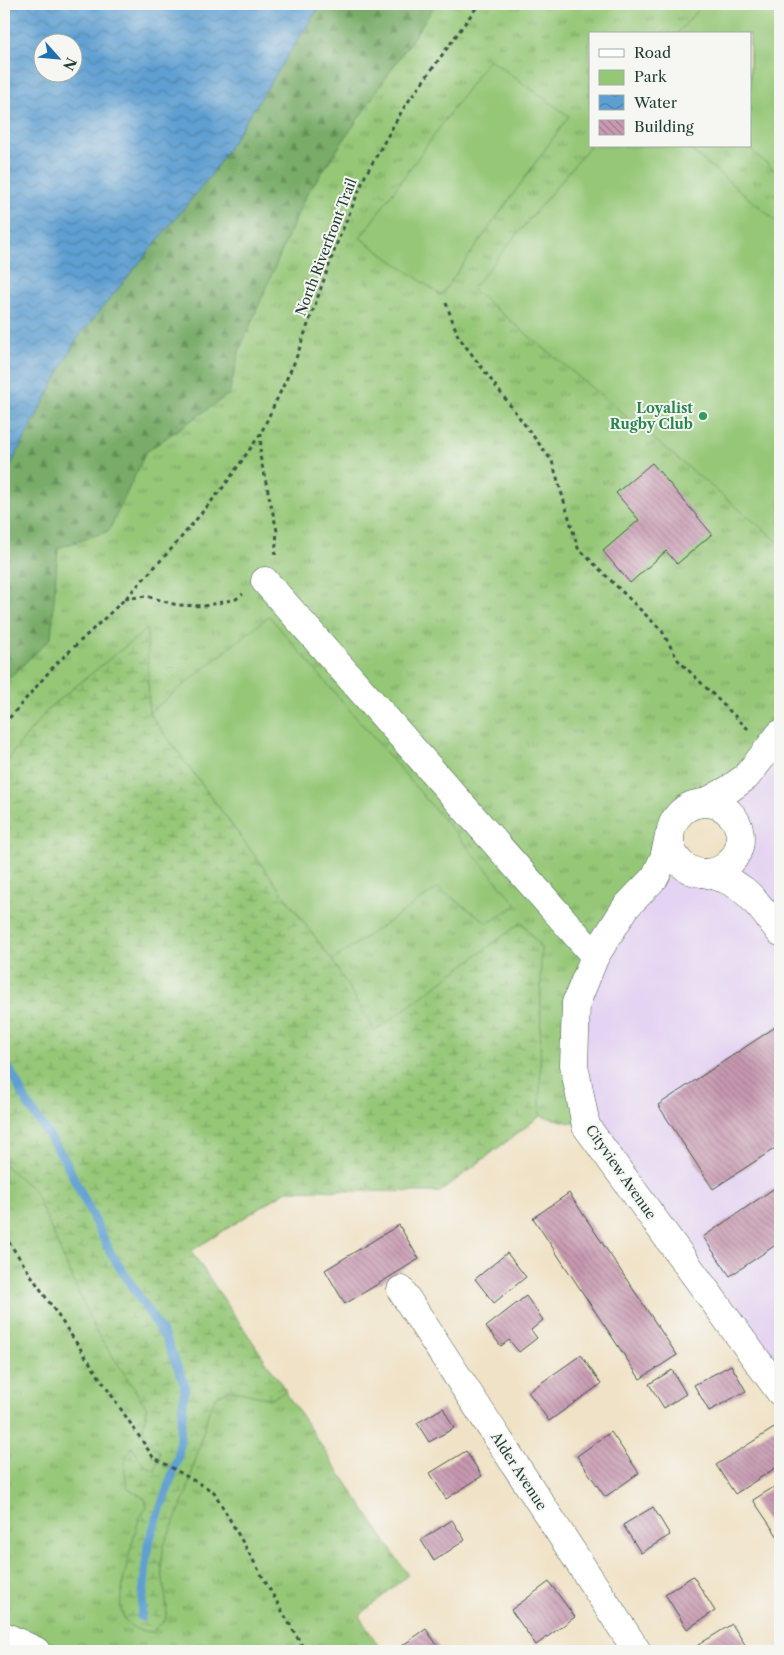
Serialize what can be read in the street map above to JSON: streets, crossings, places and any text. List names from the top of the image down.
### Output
{
  "streets": {
    "street": ["Cityview Avenue", "Alder Avenue"],
    "path": ["North Riverfront Trail"]
  },
  "places": ["Loyalist Rugby Club"],
  "legend": [
    "Road",
    "Park",
    "Water",
    "Building"
  ],
  "north": "bottom right"
}
